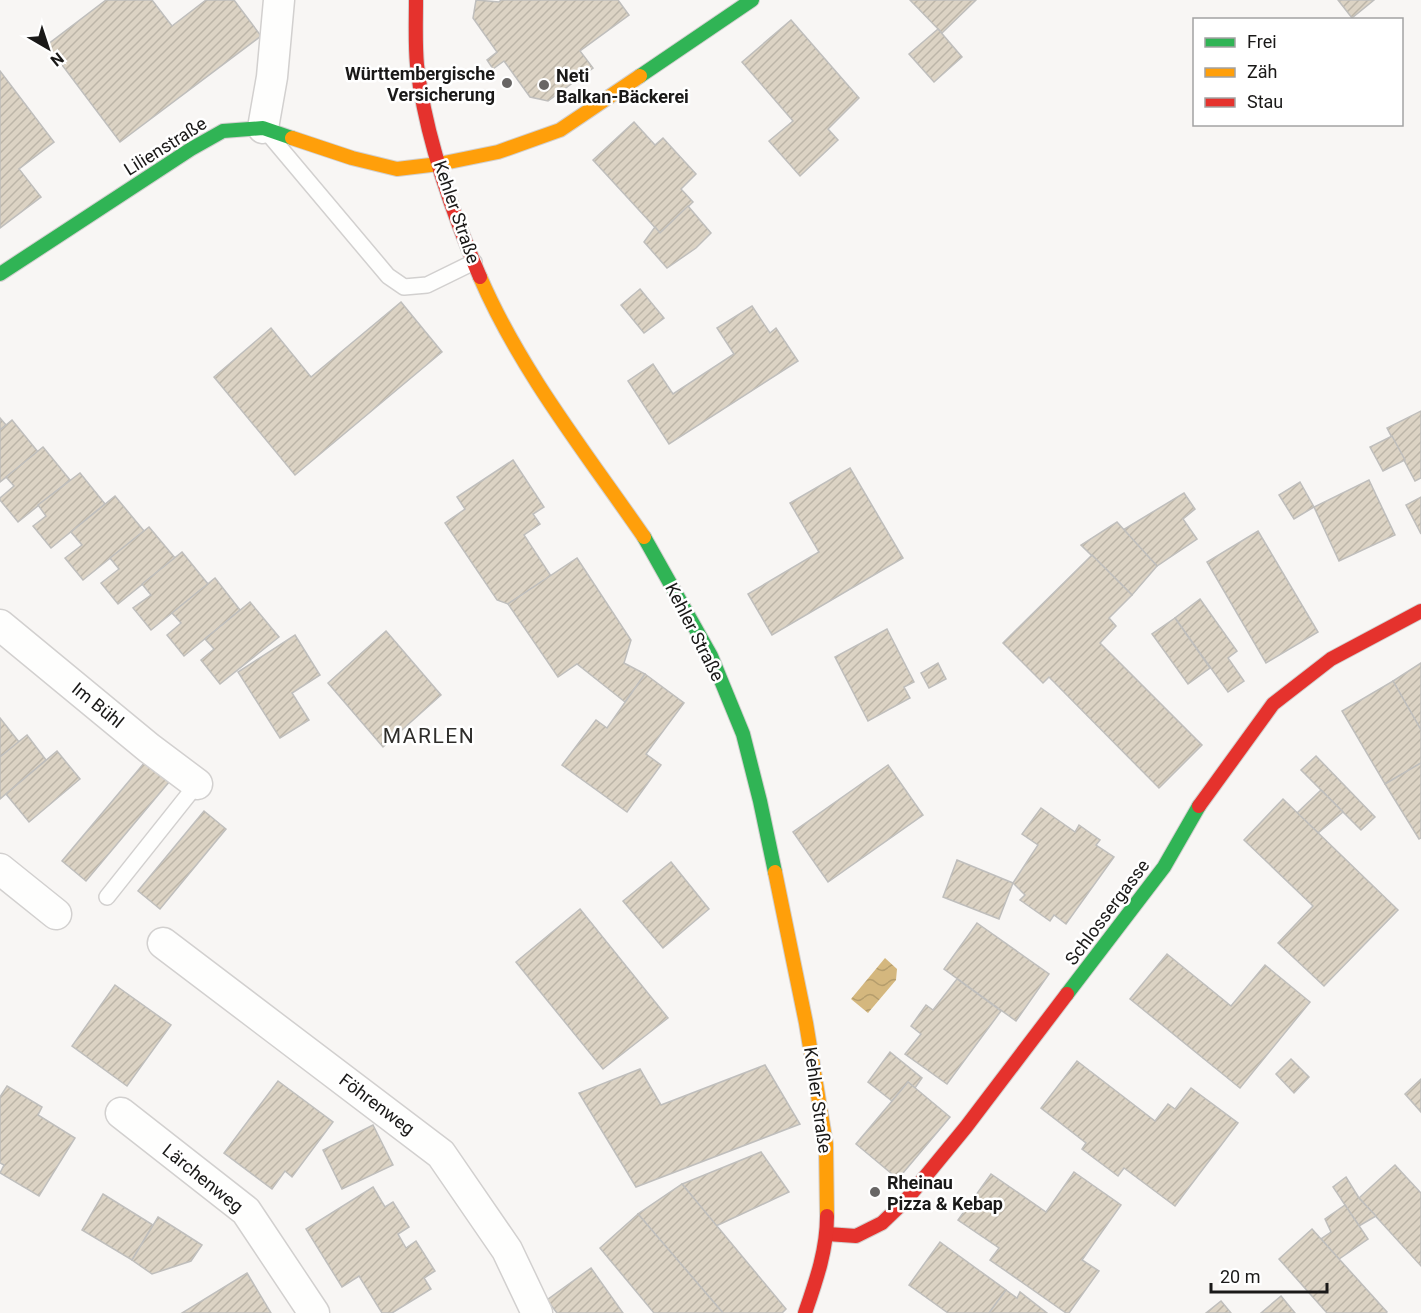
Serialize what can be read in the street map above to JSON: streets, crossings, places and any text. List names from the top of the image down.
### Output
{
  "streets": {
    "street": [
      "Lilienstraße",
      "Kehler Straße",
      "Im Bühl",
      "Schlossergasse",
      "Föhrenweg",
      "Lärchenweg"
    ]
  },
  "crossings": [
    ["Lilienstraße", "Kehler Straße"],
    ["Kehler Straße", "Schlossergasse"]
  ],
  "districts": ["MARLEN"],
  "places": ["Württembergische Versicherung", "Neti Balkan-Bäckerei", "Rheinau Pizza & Kebap"],
  "legend": ["Frei", "Zäh", "Stau"],
  "scale_bar": "20 m",
  "north": "bottom right"
}
